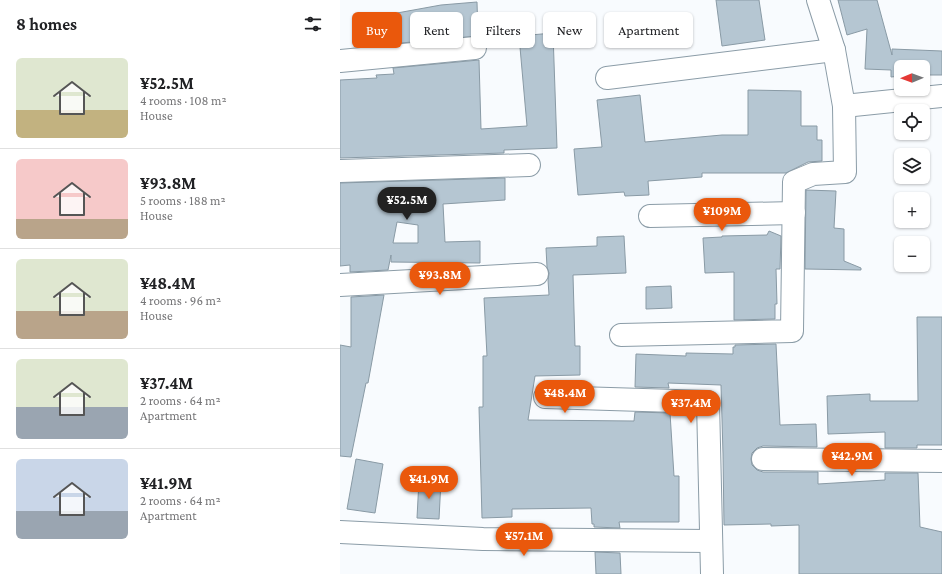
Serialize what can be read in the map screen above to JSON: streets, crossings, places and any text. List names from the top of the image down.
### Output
{
  "north": "left",
  "page": {
    "heading": "8 homes",
    "chip": [
      "Buy",
      "Rent",
      "Filters",
      "New",
      "Apartment"
    ],
    "list": [
      {
        "name": "¥52.5M",
        "note": "4 rooms · 108 m² · House"
      },
      {
        "name": "¥93.8M",
        "note": "5 rooms · 188 m² · House"
      },
      {
        "name": "¥48.4M",
        "note": "4 rooms · 96 m² · House"
      },
      {
        "name": "¥37.4M",
        "note": "2 rooms · 64 m² · Apartment"
      },
      {
        "name": "¥41.9M",
        "note": "2 rooms · 64 m² · Apartment"
      }
    ],
    "map_buttons": ["+", "−"],
    "price": [
      "¥52.5M",
      "¥109M",
      "¥93.8M",
      "¥48.4M",
      "¥37.4M",
      "¥42.9M",
      "¥41.9M",
      "¥57.1M"
    ]
  }
}
